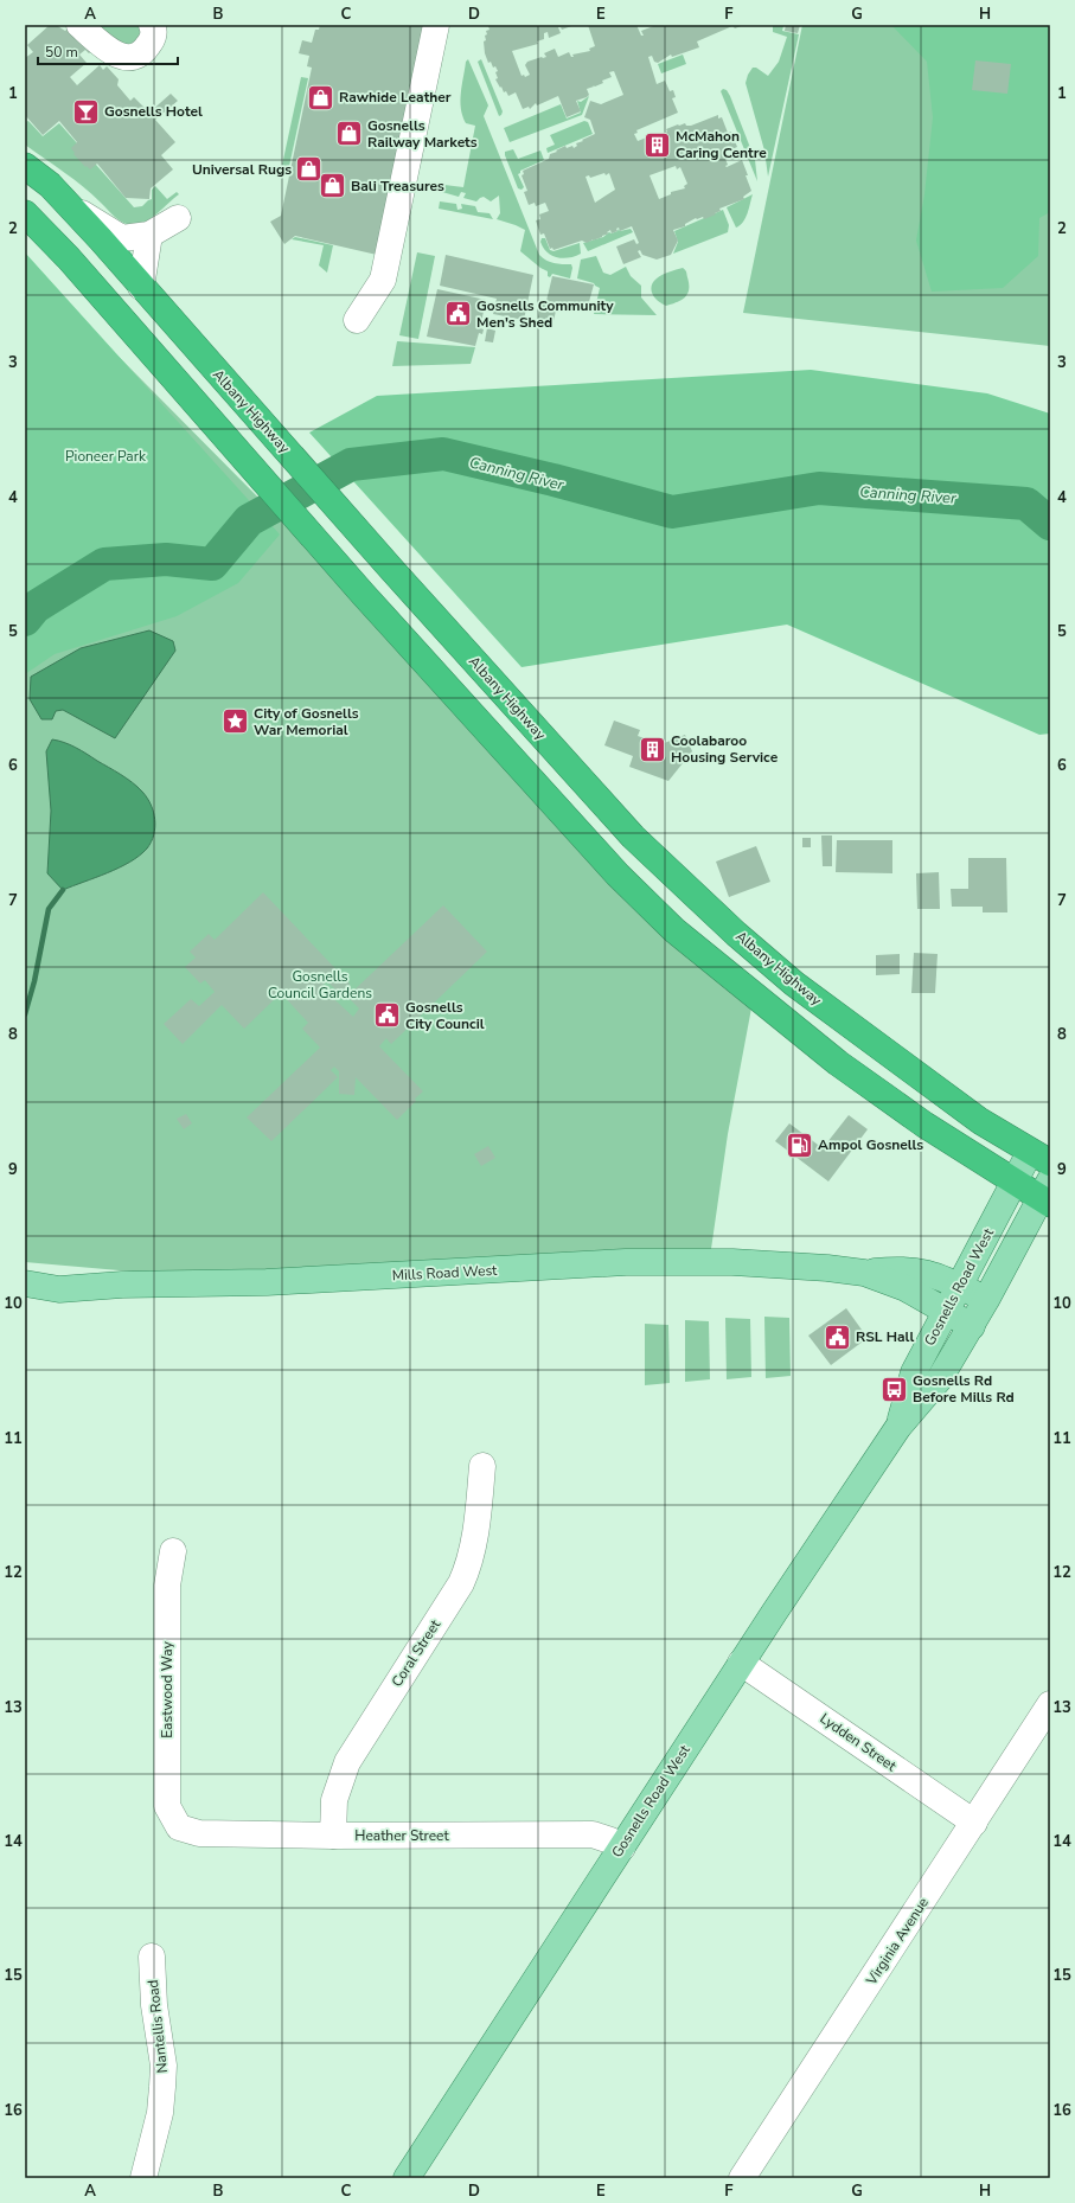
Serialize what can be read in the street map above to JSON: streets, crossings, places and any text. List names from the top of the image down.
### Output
{
  "streets": {
    "highway": ["Albany Highway"],
    "main road": ["Mills Road West", "Gosnells Road West"],
    "street": [
      "Coral Street",
      "Eastwood Way",
      "Lydden Street",
      "Heather Street",
      "Virginia Avenue",
      "Nantellis Road"
    ]
  },
  "crossings": [
    ["Albany Highway", "Gosnells Road West"],
    ["Mills Road West", "Gosnells Road West"],
    ["Gosnells Road West", "Lydden Street"],
    ["Gosnells Road West", "Heather Street"],
    ["Coral Street", "Heather Street"],
    ["Eastwood Way", "Heather Street"],
    ["Lydden Street", "Virginia Avenue"]
  ],
  "water": ["Canning River"],
  "parks": ["Pioneer Park", "Gosnells Council Gardens"],
  "places": {
    "shop": [
      "Rawhide Leather",
      "Gosnells Railway Markets",
      "Universal Rugs",
      "Bali Treasures"
    ],
    "bar": ["Gosnells Hotel"],
    "building": ["McMahon Caring Centre", "Coolabaroo Housing Service"],
    "public building": ["Gosnells Community Men's Shed", "Gosnells City Council", "RSL Hall"],
    "place": ["City of Gosnells War Memorial"],
    "fuel station": ["Ampol Gosnells"],
    "bus stop": ["Gosnells Rd Before Mills Rd"]
  },
  "scale_bar": "50 m",
  "grid": {
    "columns": [
      "A",
      "B",
      "C",
      "D",
      "E",
      "F",
      "G",
      "H"
    ],
    "rows": [
      "1",
      "2",
      "3",
      "4",
      "5",
      "6",
      "7",
      "8",
      "9",
      "10",
      "11",
      "12",
      "13",
      "14",
      "15",
      "16"
    ]
  }
}
